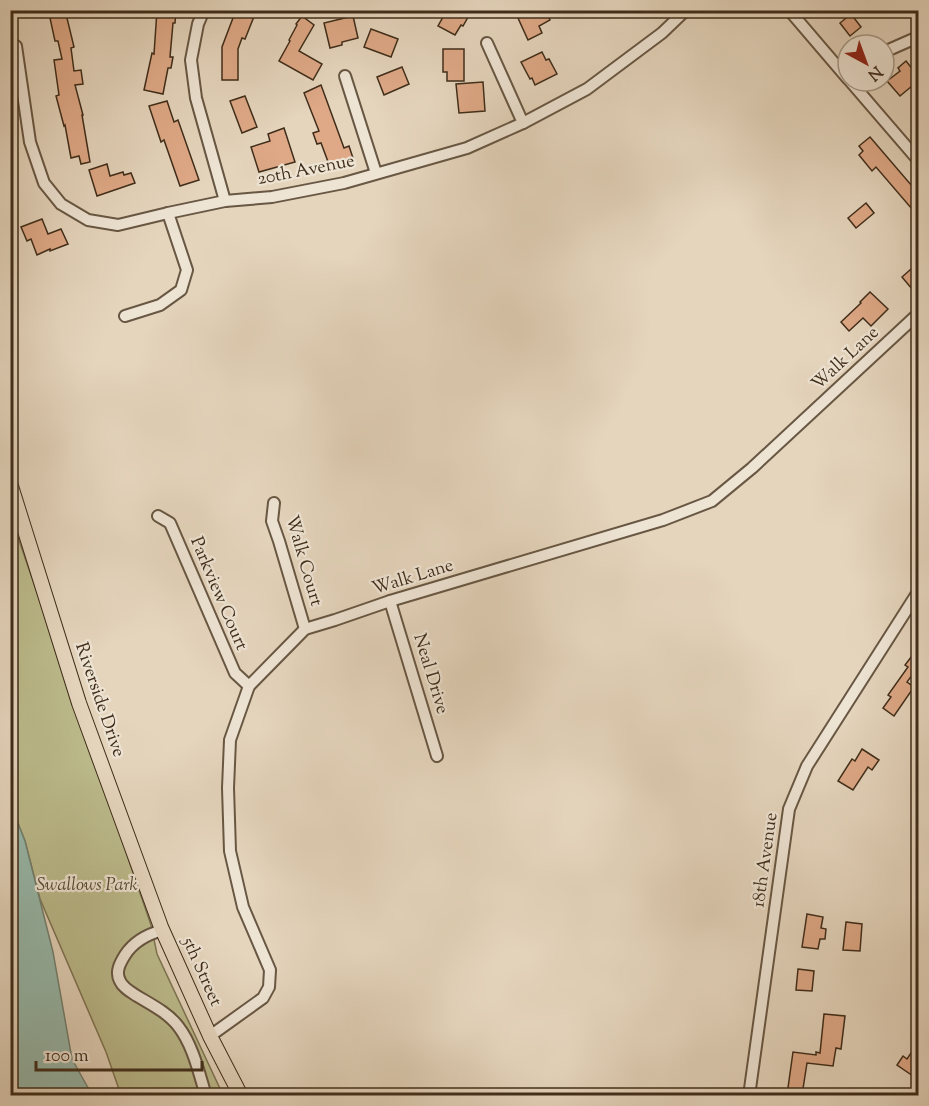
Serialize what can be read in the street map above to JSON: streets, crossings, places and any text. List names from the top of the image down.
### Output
{
  "streets": {
    "main road": ["Riverside Drive", "5th Street"],
    "street": [
      "20th Avenue",
      "Walk Lane",
      "Walk Court",
      "Parkview Court",
      "Neal Drive",
      "18th Avenue"
    ]
  },
  "crossings": [
    ["Walk Lane", "Walk Court"],
    ["Walk Lane", "Parkview Court"],
    ["Walk Lane", "Neal Drive"],
    ["Walk Lane", "5th Street"],
    ["Riverside Drive", "5th Street"]
  ],
  "parks": ["Swallows Park"],
  "scale_bar": "100 m",
  "north": "bottom right"
}
